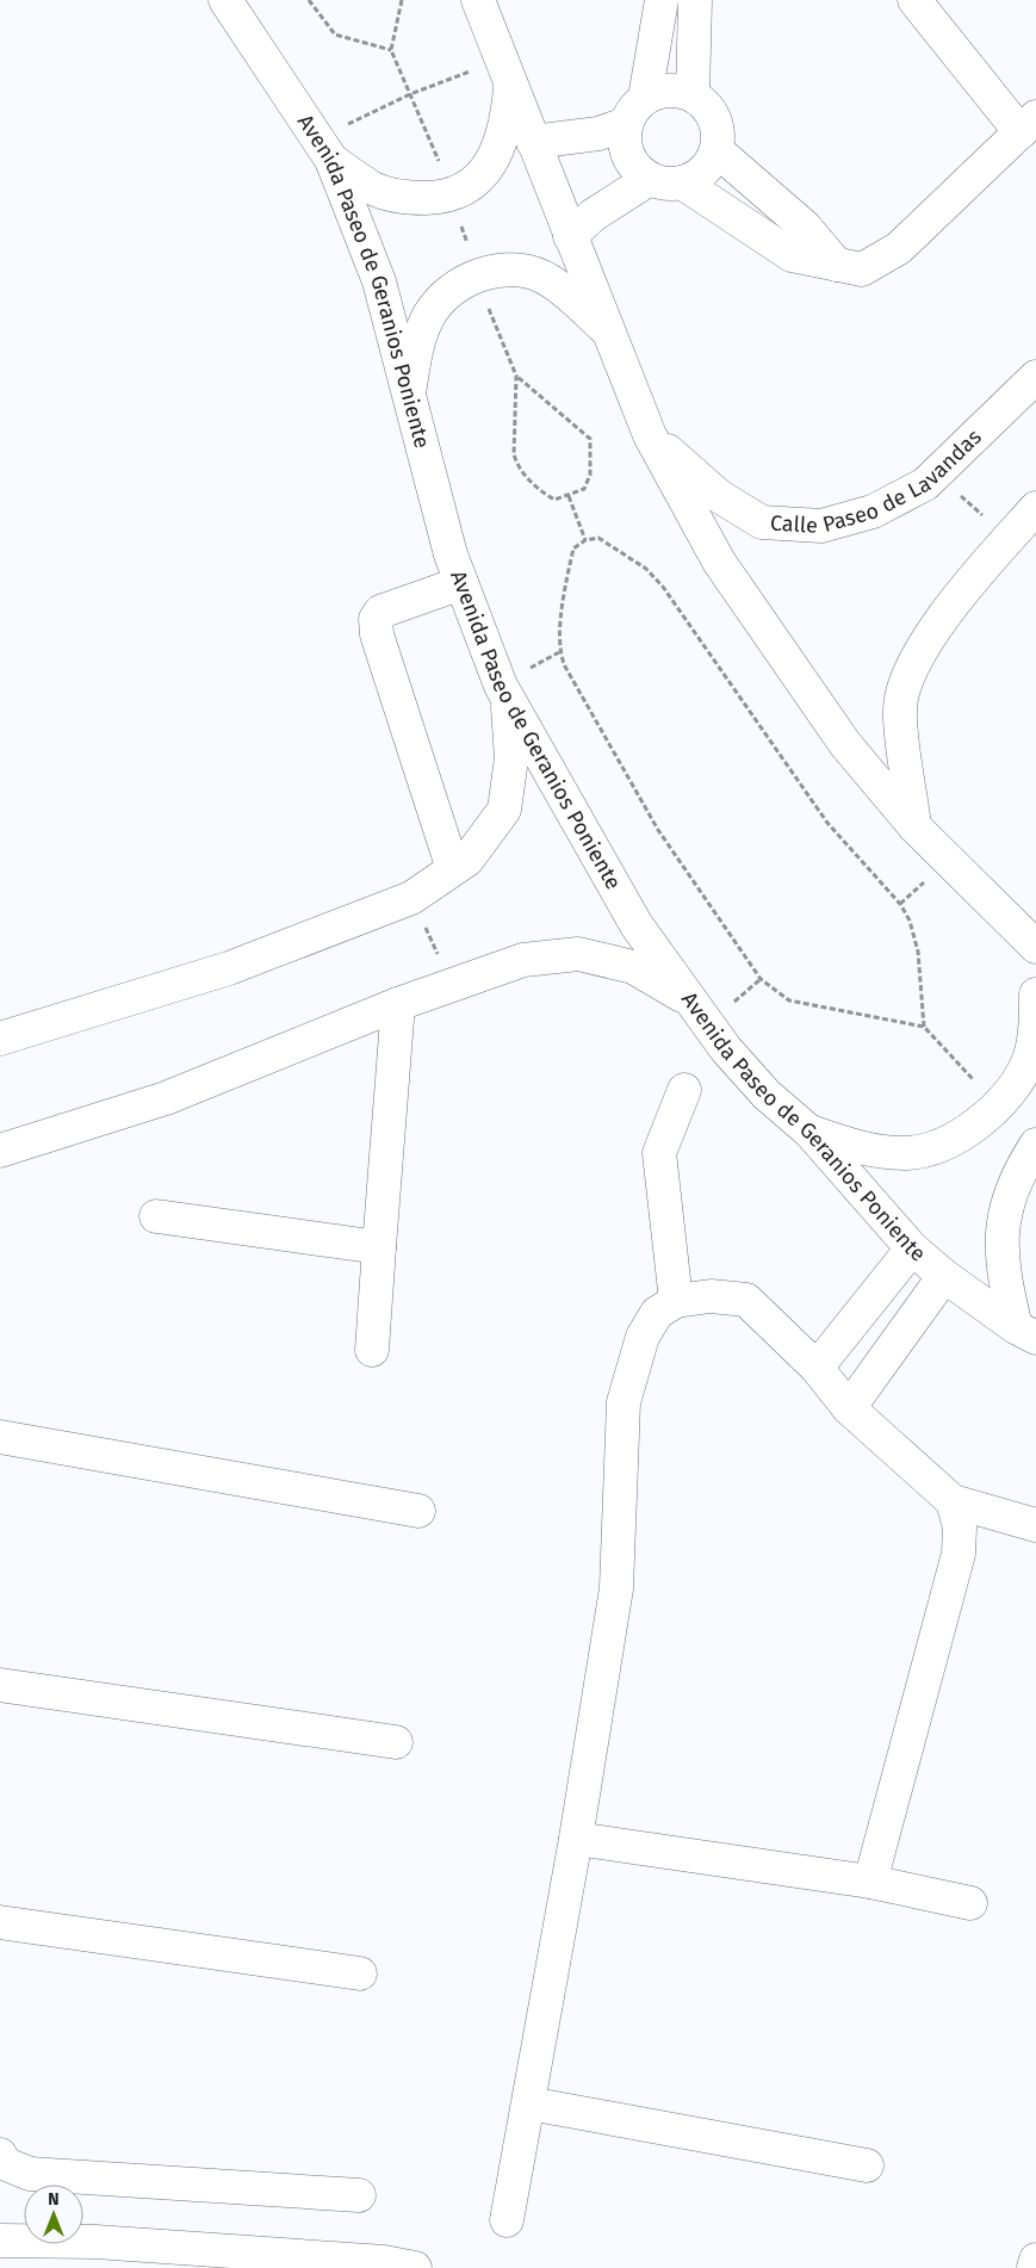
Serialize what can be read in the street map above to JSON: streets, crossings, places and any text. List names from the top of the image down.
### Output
{
  "streets": {
    "street": ["Avenida Paseo de Geranios Poniente", "Calle Paseo de Lavandas"]
  },
  "north": "top"
}
